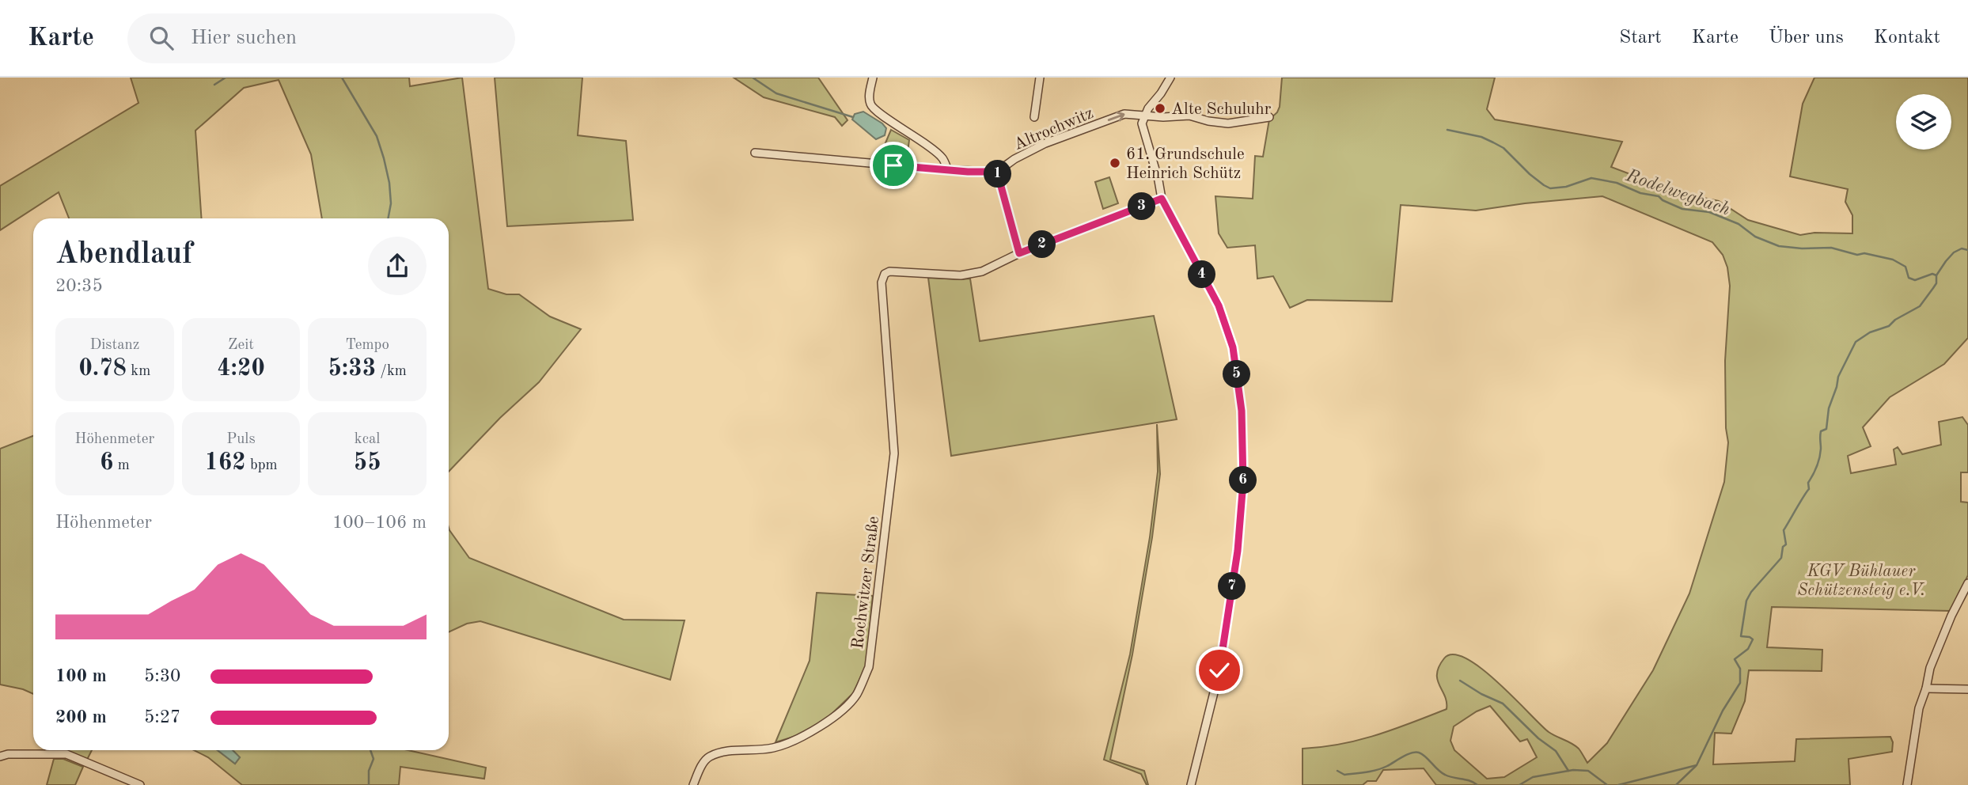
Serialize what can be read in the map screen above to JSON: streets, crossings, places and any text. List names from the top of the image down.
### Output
{
  "streets": {
    "street": ["Altrochwitz", "Rochwitzer Straße"]
  },
  "one_way": ["Altrochwitz"],
  "water": ["Rodelwegbach"],
  "parks": ["KGV Bühlauer Schützensteig e.V."],
  "places": ["Alte Schuluhr", "61. Grundschule Heinrich Schütz"],
  "page": {
    "header": "Karte",
    "search": "Hier suchen",
    "nav": [
      "Start",
      "Karte",
      "Über uns",
      "Kontakt"
    ],
    "pins": [
      "1",
      "3",
      "2",
      "4",
      "5",
      "6",
      "7"
    ],
    "heading": ["Abendlauf", "20:35"],
    "stats": [
      ["Distanz", "0.78 km"],
      ["Zeit", "4:20"],
      ["Tempo", "5:33 /km"],
      ["Höhenmeter", "6 m"],
      ["Puls", "162 bpm"],
      ["kcal", "55"]
    ],
    "chart": ["Höhenmeter", "100–106 m"],
    "list": [
      {
        "name": "100 m",
        "note": "5:30"
      },
      {
        "name": "200 m",
        "note": "5:27"
      }
    ]
  }
}
